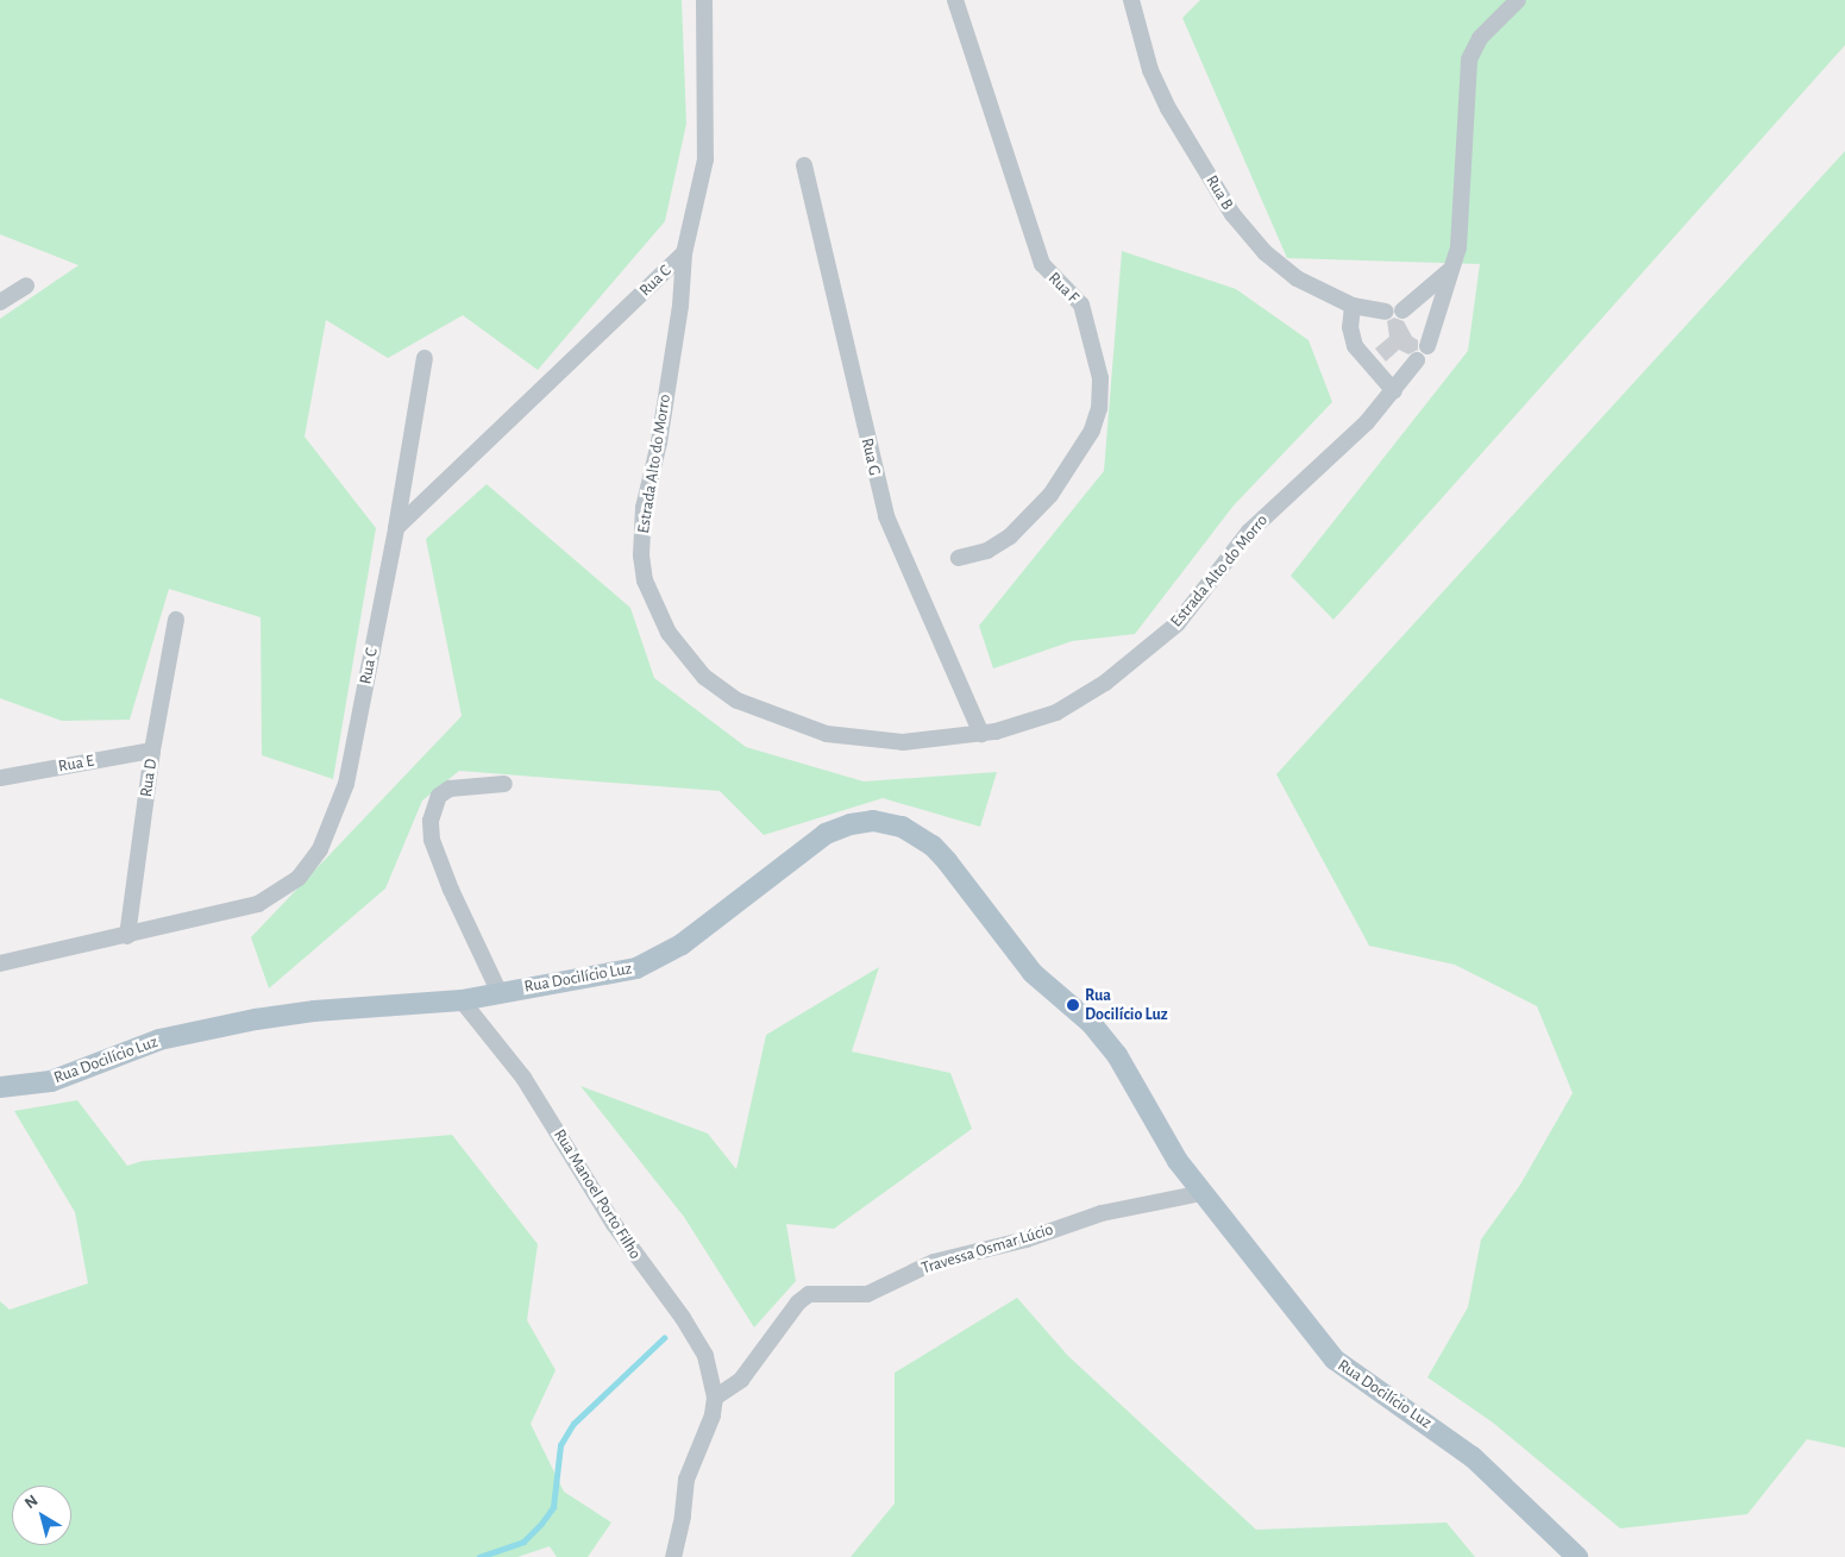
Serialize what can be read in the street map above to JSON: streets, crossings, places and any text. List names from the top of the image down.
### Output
{
  "streets": {
    "main road": ["Rua Docilício Luz"],
    "street": [
      "Rua B",
      "Rua C",
      "Rua F",
      "Rua G",
      "Estrada Alto do Morro",
      "Rua E",
      "Rua D",
      "Rua Manoel Porto Filho",
      "Travessa Osmar Lúcio"
    ]
  },
  "crossings": [
    ["Rua C", "Estrada Alto do Morro"],
    ["Rua C", "Rua D"],
    ["Rua G", "Estrada Alto do Morro"],
    ["Rua E", "Rua D"],
    ["Rua Docilício Luz", "Rua Manoel Porto Filho"],
    ["Rua Docilício Luz", "Travessa Osmar Lúcio"],
    ["Rua Manoel Porto Filho", "Travessa Osmar Lúcio"]
  ],
  "places": ["Rua Docilício Luz"],
  "north": "top left"
}
